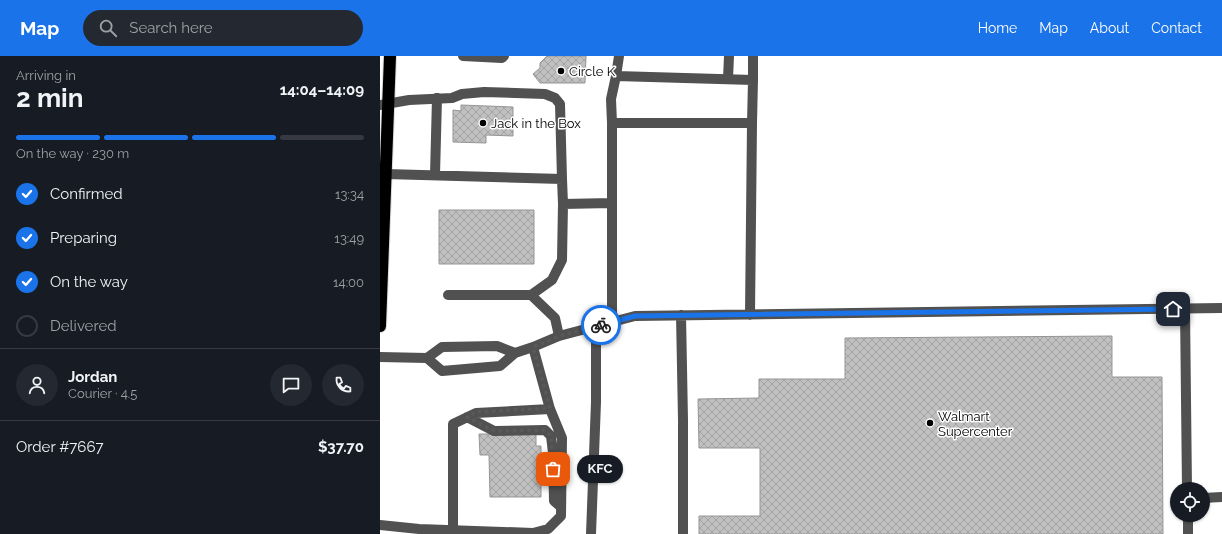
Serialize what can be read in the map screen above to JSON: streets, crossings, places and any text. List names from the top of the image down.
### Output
{
  "places": [
    "Circle K",
    "Jack in the Box",
    "Walmart Supercenter",
    "KFC"
  ],
  "page": {
    "header": "Map",
    "search": "Search here",
    "nav": [
      "Home",
      "Map",
      "About",
      "Contact"
    ],
    "heading": ["2 min", "Arriving in", "14:04–14:09"],
    "panel": [
      "Jordan",
      "Courier · 4.5",
      "Order #7667",
      "$37.70"
    ],
    "bar": "On the way · 230 m",
    "list": [
      ["Confirmed", "13:34"],
      ["Preparing", "13:49"],
      ["On the way", "14:00"],
      "Delivered"
    ],
    "bubble": "KFC"
  }
}
